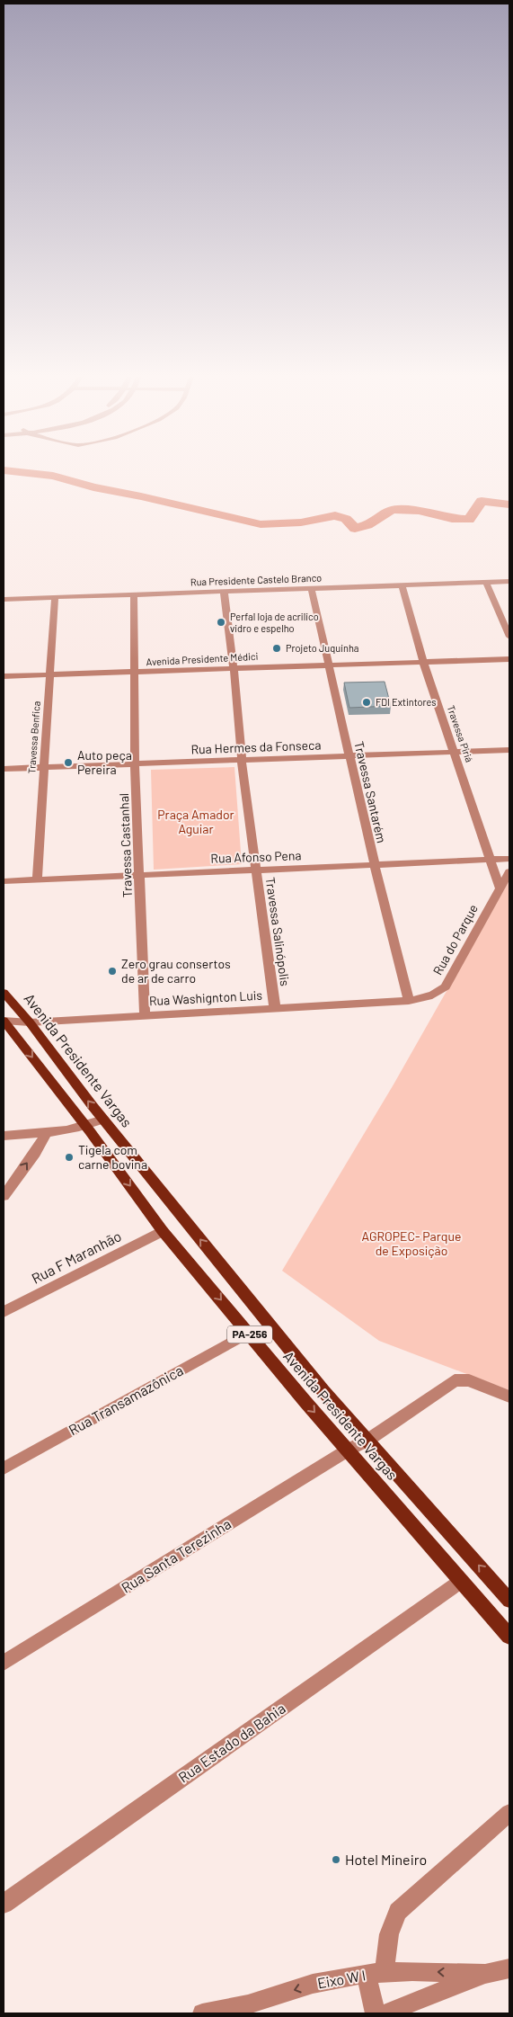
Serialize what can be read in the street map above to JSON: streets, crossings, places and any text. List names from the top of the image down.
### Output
{
  "streets": {
    "main road": ["Avenida Presidente Vargas", "PA-256"],
    "street": [
      "Rua Presidente Castelo Branco",
      "Avenida Presidente Médici",
      "Travessa Piriá",
      "Travessa Benfica",
      "Rua Hermes da Fonseca",
      "Travessa Santarém",
      "Travessa Castanhal",
      "Rua Afonso Pena",
      "Travessa Salinópolis",
      "Rua do Parque",
      "Rua Washignton Luis",
      "Rua F Maranhão",
      "Rua Transamazônica",
      "Rua Santa Terezinha",
      "Rua Estado da Bahia",
      "Eixo W l"
    ]
  },
  "crossings": [
    ["Rua Presidente Castelo Branco", "Travessa Piriá"],
    ["Rua Presidente Castelo Branco", "Travessa Benfica"],
    ["Rua Presidente Castelo Branco", "Travessa Santarém"],
    ["Rua Presidente Castelo Branco", "Travessa Castanhal"],
    ["Rua Presidente Castelo Branco", "Travessa Salinópolis"],
    ["Avenida Presidente Médici", "Travessa Piriá"],
    ["Avenida Presidente Médici", "Travessa Benfica"],
    ["Avenida Presidente Médici", "Travessa Santarém"],
    ["Avenida Presidente Médici", "Travessa Castanhal"],
    ["Avenida Presidente Médici", "Travessa Salinópolis"],
    ["Travessa Piriá", "Rua Hermes da Fonseca"],
    ["Travessa Piriá", "Rua Afonso Pena"],
    ["Travessa Piriá", "Rua do Parque"],
    ["Travessa Benfica", "Rua Hermes da Fonseca"],
    ["Travessa Benfica", "Rua Afonso Pena"],
    ["Rua Hermes da Fonseca", "Travessa Santarém"],
    ["Rua Hermes da Fonseca", "Travessa Castanhal"],
    ["Rua Hermes da Fonseca", "Travessa Salinópolis"],
    ["Travessa Santarém", "Rua Afonso Pena"],
    ["Travessa Santarém", "Rua do Parque"],
    ["Travessa Santarém", "Rua Washignton Luis"],
    ["Travessa Castanhal", "Rua Afonso Pena"],
    ["Travessa Castanhal", "Rua Washignton Luis"],
    ["Rua Afonso Pena", "Travessa Salinópolis"],
    ["Travessa Salinópolis", "Rua Washignton Luis"],
    ["Rua do Parque", "Rua Washignton Luis"],
    ["Rua Washignton Luis", "Avenida Presidente Vargas"],
    ["Avenida Presidente Vargas", "Rua F Maranhão"],
    ["Avenida Presidente Vargas", "Rua Transamazônica"],
    ["Avenida Presidente Vargas", "Rua Santa Terezinha"],
    ["Avenida Presidente Vargas", "Rua Estado da Bahia"]
  ],
  "parks": ["Praça Amador Aguiar", "AGROPEC- Parque de Exposição"],
  "places": [
    "Perfal loja de acrilico vidro e espelho",
    "Projeto Juquinha",
    "FDI Extintores",
    "Auto peça Pereira",
    "Zero grau consertos de ar de carro",
    "Tigela com carne bovina",
    "Hotel Mineiro"
  ]
}
